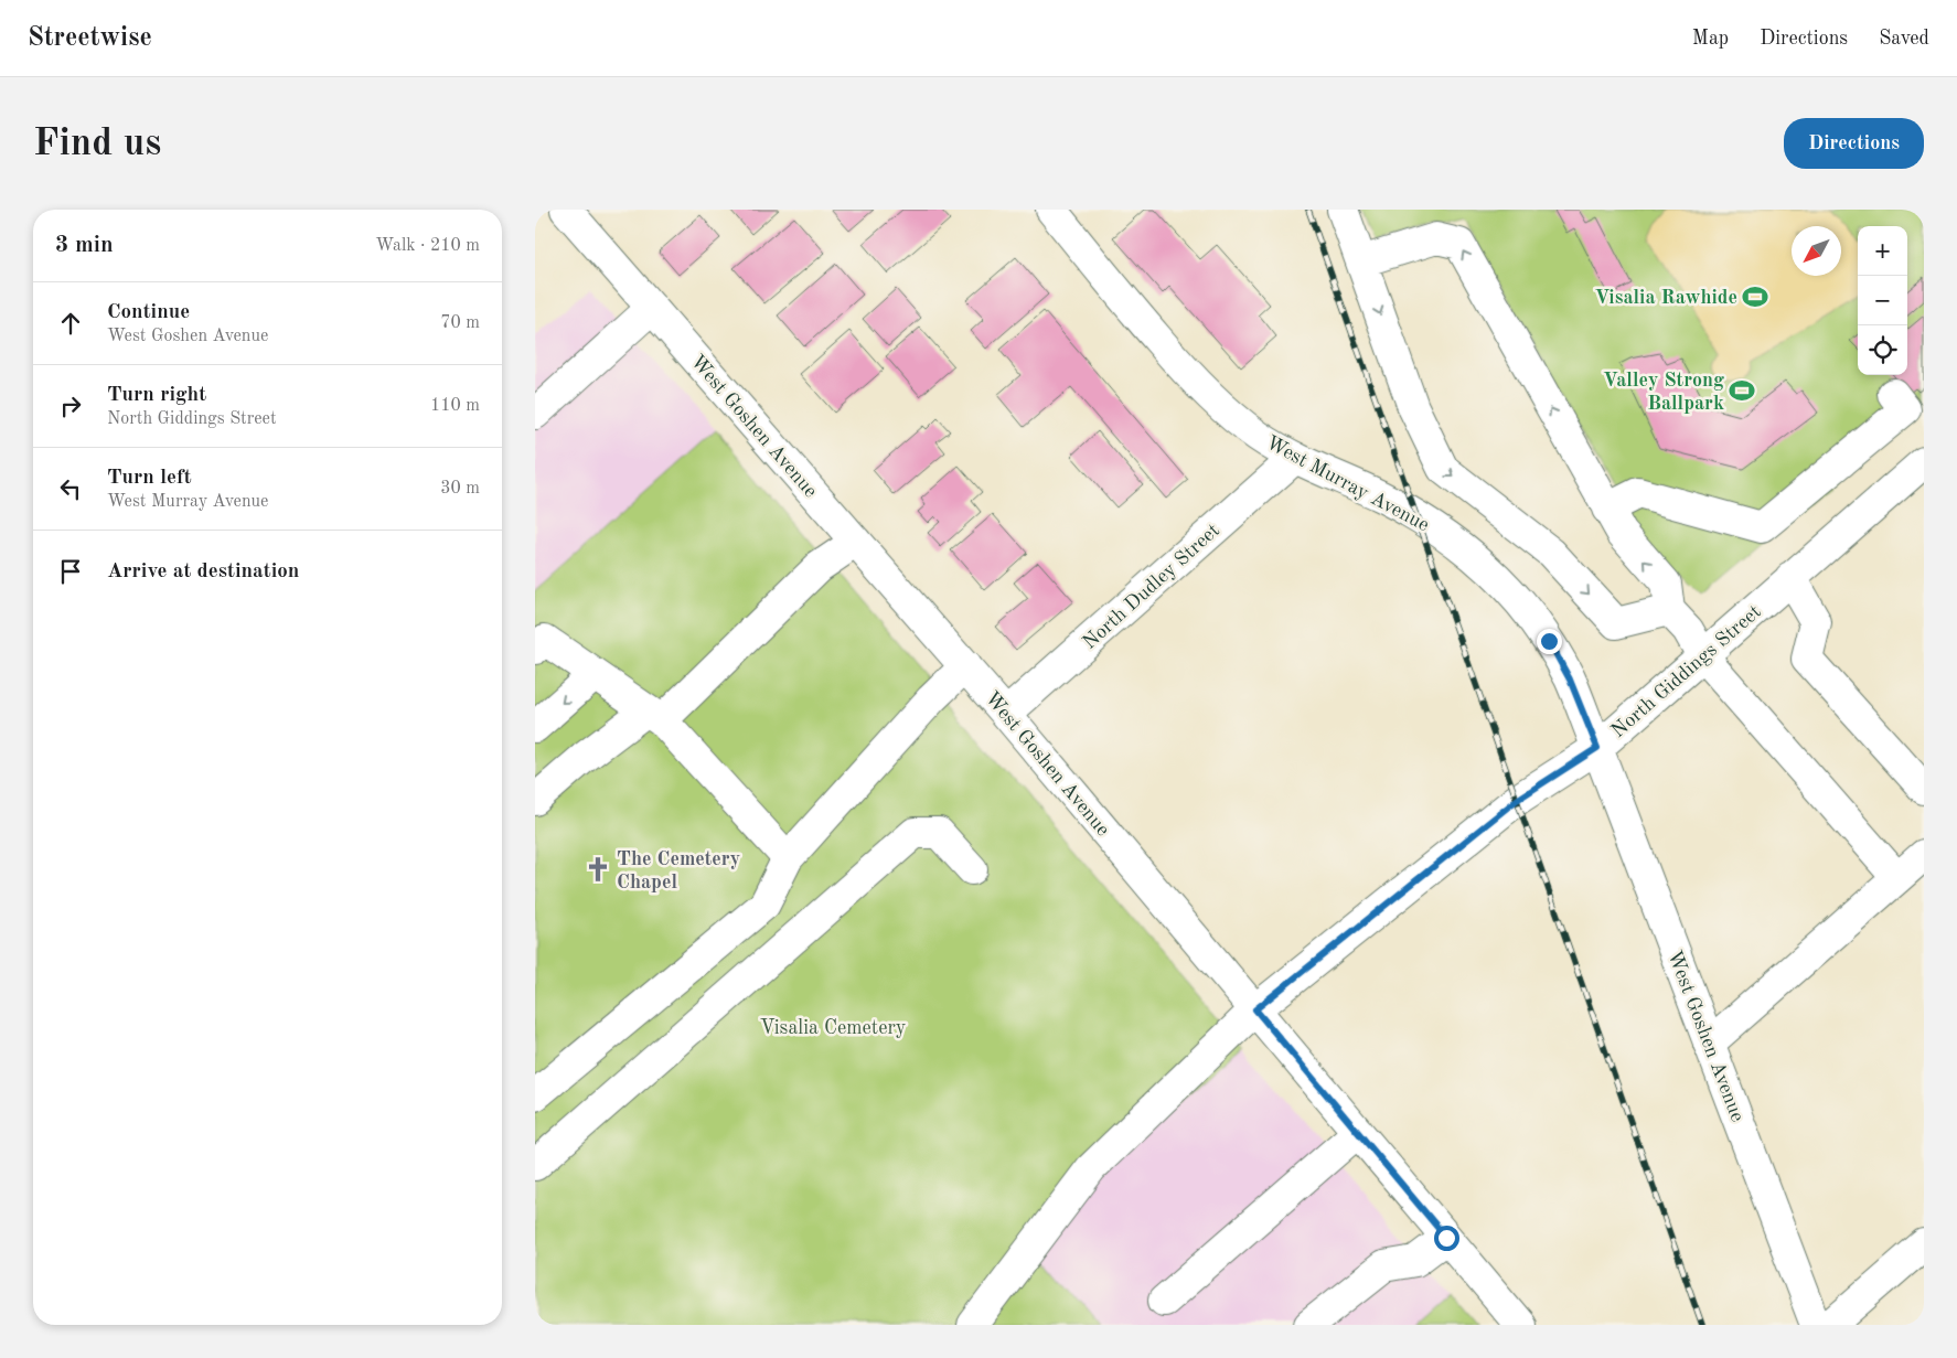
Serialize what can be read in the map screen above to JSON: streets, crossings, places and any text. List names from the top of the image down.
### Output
{
  "streets": {
    "street": [
      "West Goshen Avenue",
      "West Murray Avenue",
      "North Dudley Street",
      "North Giddings Street"
    ]
  },
  "crossings": [
    ["West Goshen Avenue", "West Murray Avenue"],
    ["West Goshen Avenue", "North Dudley Street"],
    ["West Goshen Avenue", "North Giddings Street"],
    ["West Murray Avenue", "North Dudley Street"],
    ["West Murray Avenue", "North Giddings Street"]
  ],
  "parks": ["Visalia Cemetery"],
  "places": {
    "sports": ["Visalia Rawhide", "Valley Strong Ballpark"],
    "church": ["The Cemetery Chapel"]
  },
  "north": "bottom left",
  "page": {
    "header": "Streetwise",
    "nav": ["Map", "Directions", "Saved"],
    "buttons": "Directions",
    "title": "Find us",
    "heading": ["3 min", "Walk · 210 m"],
    "map_buttons": ["+", "−"],
    "list": [
      ["Continue", "West Goshen Avenue", "70 m"],
      ["Turn right", "North Giddings Street", "110 m"],
      ["Turn left", "West Murray Avenue", "30 m"],
      "Arrive at destination"
    ]
  }
}
